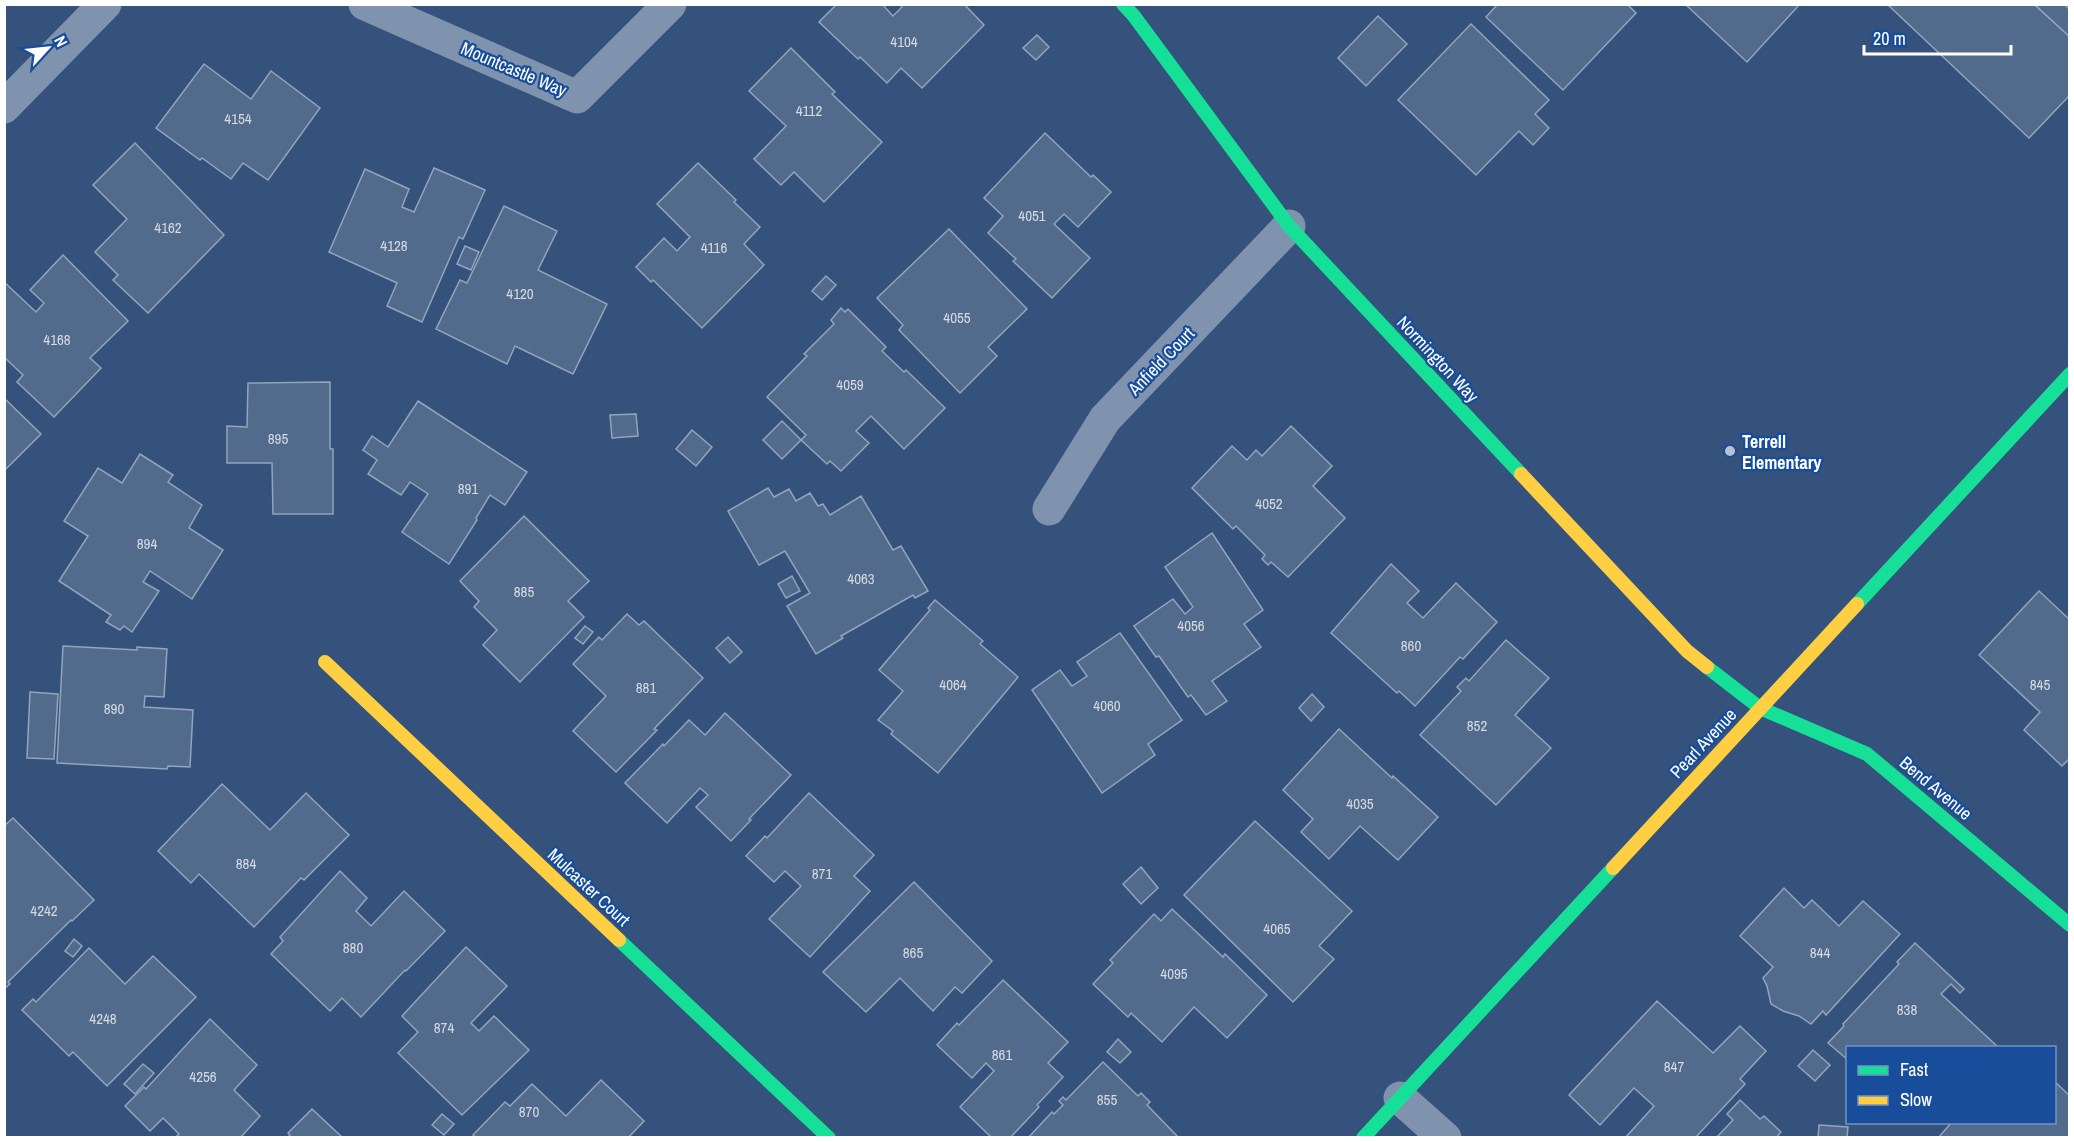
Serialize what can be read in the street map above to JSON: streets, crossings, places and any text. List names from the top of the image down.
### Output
{
  "streets": {
    "street": [
      "Mountcastle Way",
      "Normington Way",
      "Anfield Court",
      "Pearl Avenue",
      "Bend Avenue",
      "Mulcaster Court"
    ]
  },
  "crossings": [
    ["Normington Way", "Anfield Court"],
    ["Normington Way", "Pearl Avenue"],
    ["Normington Way", "Bend Avenue"],
    ["Pearl Avenue", "Bend Avenue"]
  ],
  "places": ["Terrell Elementary"],
  "house_numbers": [
    "4104",
    "4112",
    "4154",
    "4051",
    "4162",
    "4128",
    "4116",
    "4120",
    "4055",
    "4168",
    "4059",
    "895",
    "891",
    "4052",
    "894",
    "4063",
    "885",
    "4056",
    "860",
    "4064",
    "845",
    "881",
    "4060",
    "890",
    "852",
    "4035",
    "884",
    "871",
    "4242",
    "4065",
    "880",
    "865",
    "844",
    "4095",
    "838",
    "4248",
    "874",
    "861",
    "847",
    "4256",
    "855",
    "870"
  ],
  "legend": ["Fast", "Slow"],
  "scale_bar": "20 m",
  "north": "top right"
}
